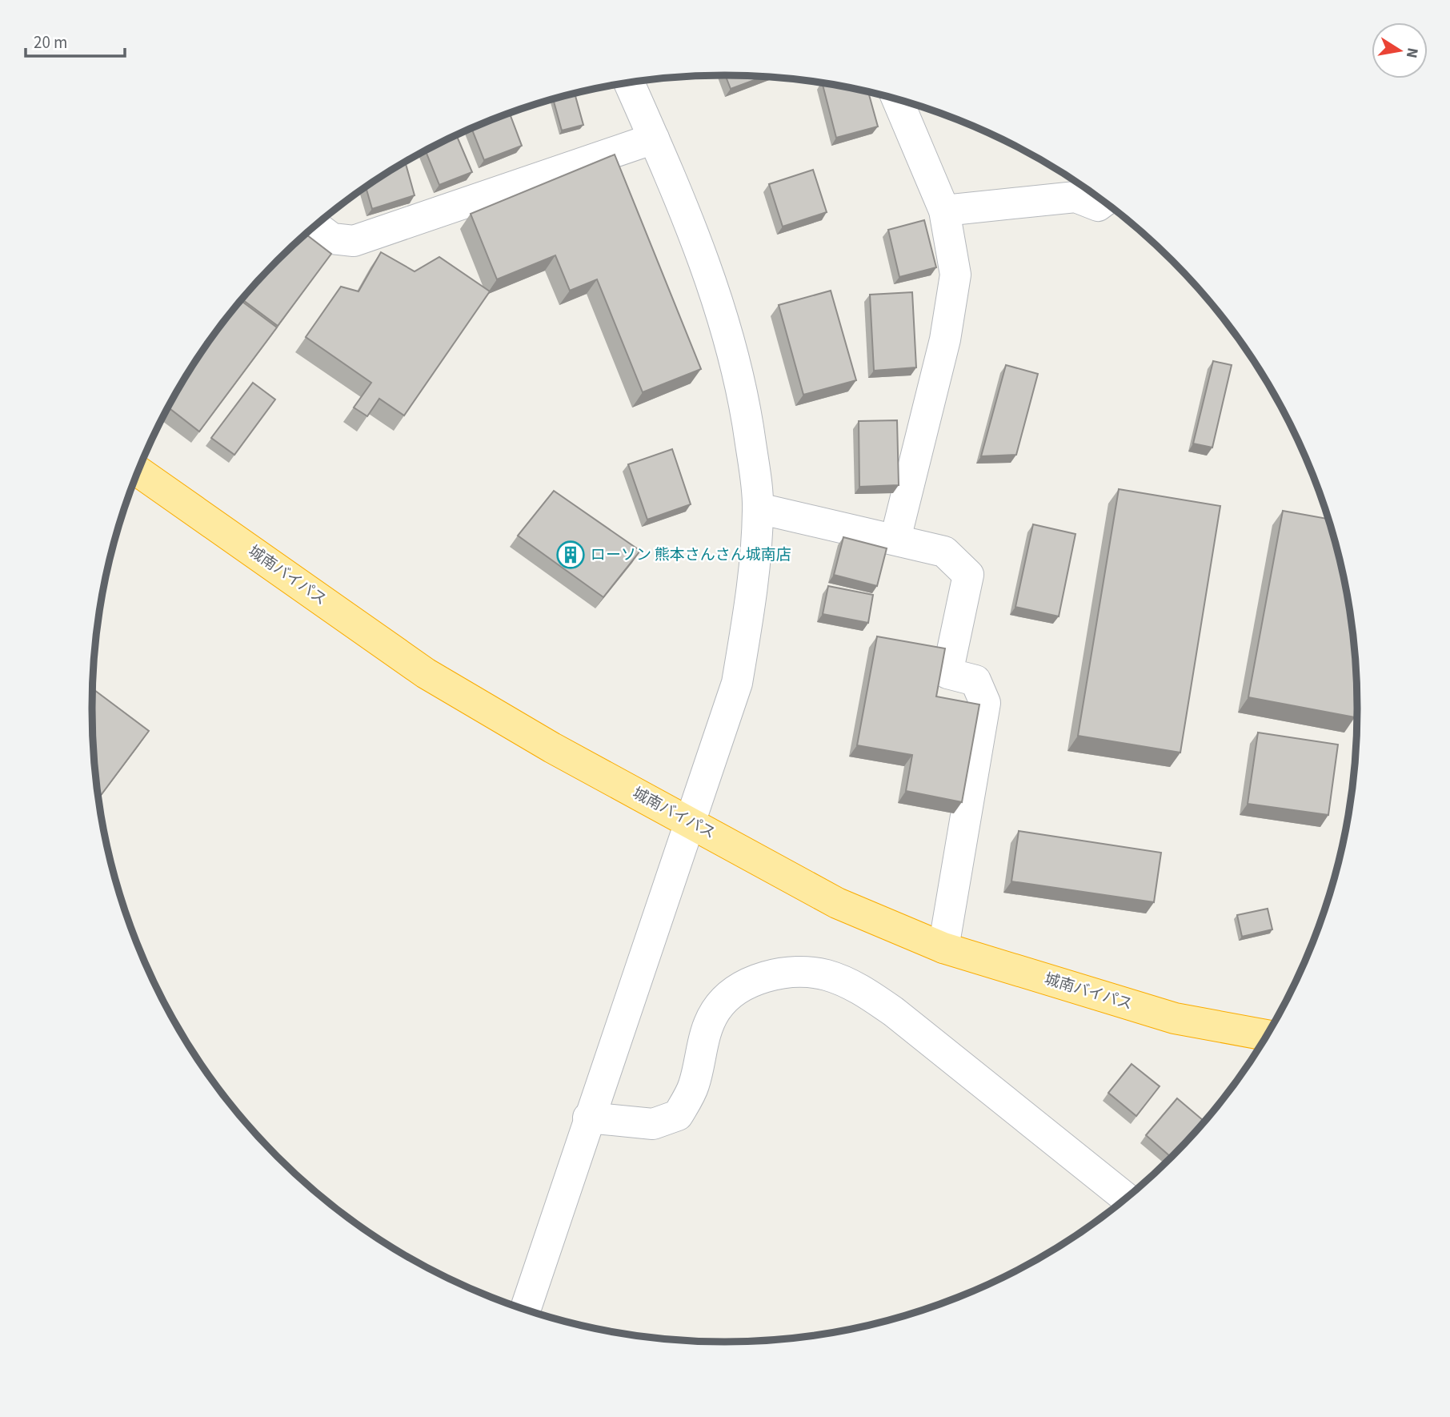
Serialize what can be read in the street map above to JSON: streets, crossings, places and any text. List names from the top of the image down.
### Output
{
  "streets": {
    "highway": ["城南バイパス"]
  },
  "places": {
    "building": ["ローソン 熊本さんさん城南店"]
  },
  "scale_bar": "20 m",
  "north": "right"
}
